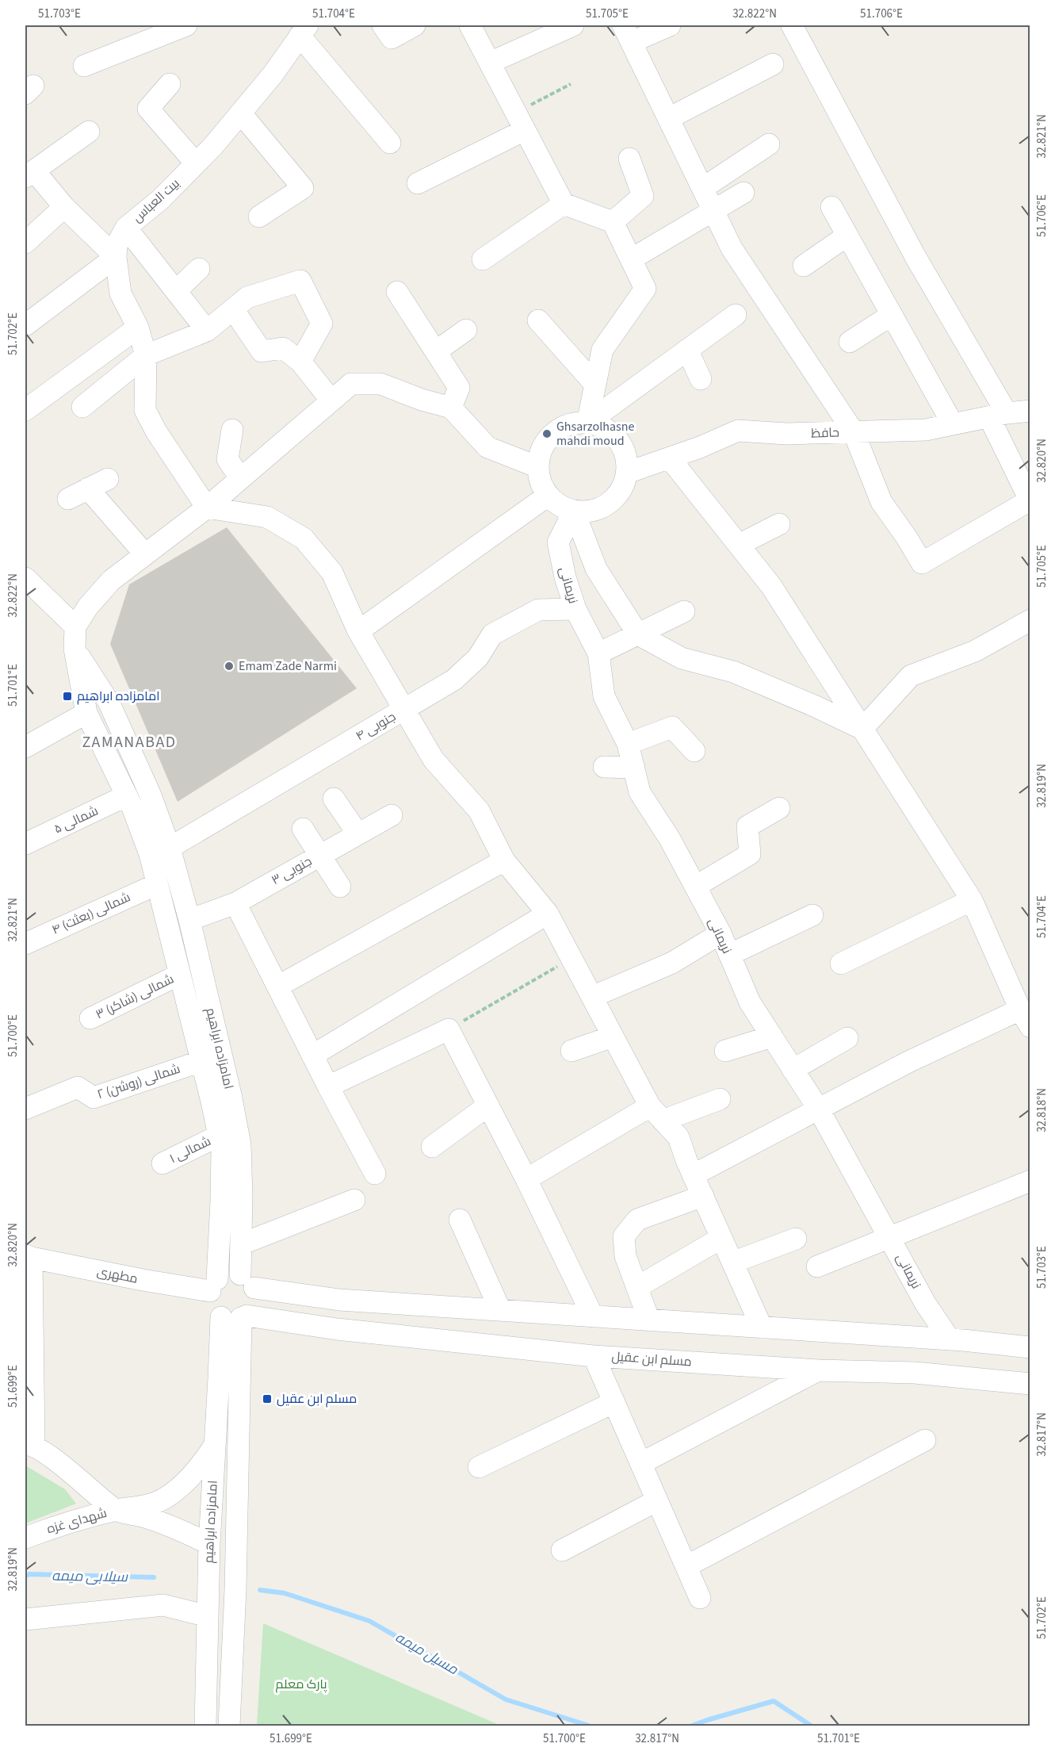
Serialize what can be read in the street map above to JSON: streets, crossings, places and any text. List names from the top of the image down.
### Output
{
  "streets": {
    "street": [
      "بیت العباس",
      "حافظ",
      "نریمانی",
      "۴ جنوبی",
      "۵ شمالی",
      "۳ جنوبی",
      "۴ شمالی (بعثت)",
      "۳ شمالی (شاکر)",
      "امامزاده ابراهیم",
      "۲ شمالی (روشن)",
      "۱ شمالی",
      "مطهری",
      "مسلم ابن عقیل",
      "شهدای غزه"
    ]
  },
  "crossings": [
    ["حافظ", "نریمانی"],
    ["نریمانی", "۴ جنوبی"],
    ["۴ جنوبی", "امامزاده ابراهیم"],
    ["۵ شمالی", "امامزاده ابراهیم"],
    ["۳ جنوبی", "امامزاده ابراهیم"],
    ["۴ شمالی (بعثت)", "امامزاده ابراهیم"],
    ["۳ شمالی (شاکر)", "امامزاده ابراهیم"],
    ["امامزاده ابراهیم", "۲ شمالی (روشن)"],
    ["امامزاده ابراهیم", "۱ شمالی"],
    ["امامزاده ابراهیم", "مطهری"],
    ["امامزاده ابراهیم", "مسلم ابن عقیل"],
    ["امامزاده ابراهیم", "شهدای غزه"],
    ["مطهری", "مسلم ابن عقیل"]
  ],
  "districts": ["ZAMANABAD"],
  "water": ["سیلابی میمه", "مسیل میمه"],
  "parks": ["پارک معلم"],
  "places": {
    "other": ["Ghsarzolhasne mahdi moud", "Emam Zade Narmi"],
    "transit": ["امامزاده ابراهیم", "مسلم ابن عقیل"]
  },
  "coordinates": [
    "51.703°E",
    "51.704°E",
    "51.705°E",
    "32.822°N",
    "51.706°E",
    "32.821°N",
    "51.702°E",
    "32.820°N",
    "51.701°E",
    "32.819°N",
    "51.700°E",
    "32.818°N",
    "51.699°E",
    "32.817°N"
  ]
}
